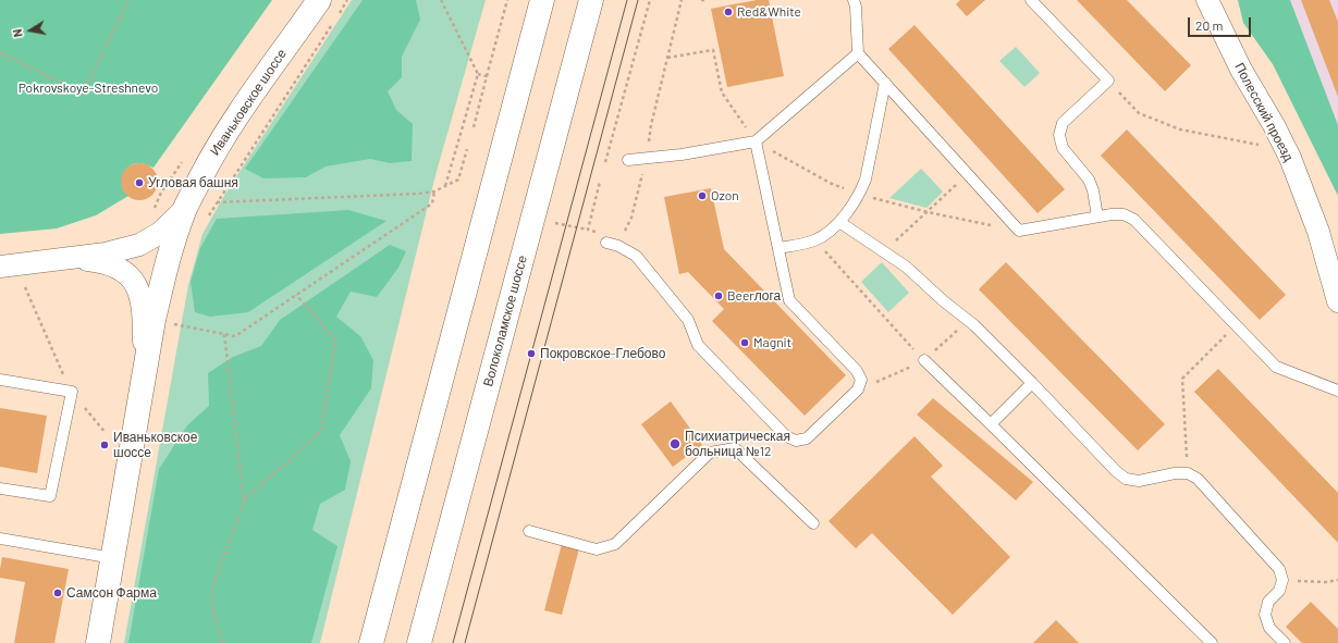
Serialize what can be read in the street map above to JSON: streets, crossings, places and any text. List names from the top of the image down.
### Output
{
  "streets": {
    "main road": ["Иваньковское шоссе", "Волоколамское шоссе"],
    "street": ["Полесский проезд"]
  },
  "parks": ["Pokrovskoye-Streshnevo"],
  "places": [
    "Red&White",
    "Угловая башня",
    "Ozon",
    "Beerлога",
    "Magnit",
    "Покровское-Глебово",
    "Психиатрическая больница №12",
    "Иваньковское шоссе",
    "Самсон Фарма"
  ],
  "scale_bar": "20 m",
  "north": "left"
}
